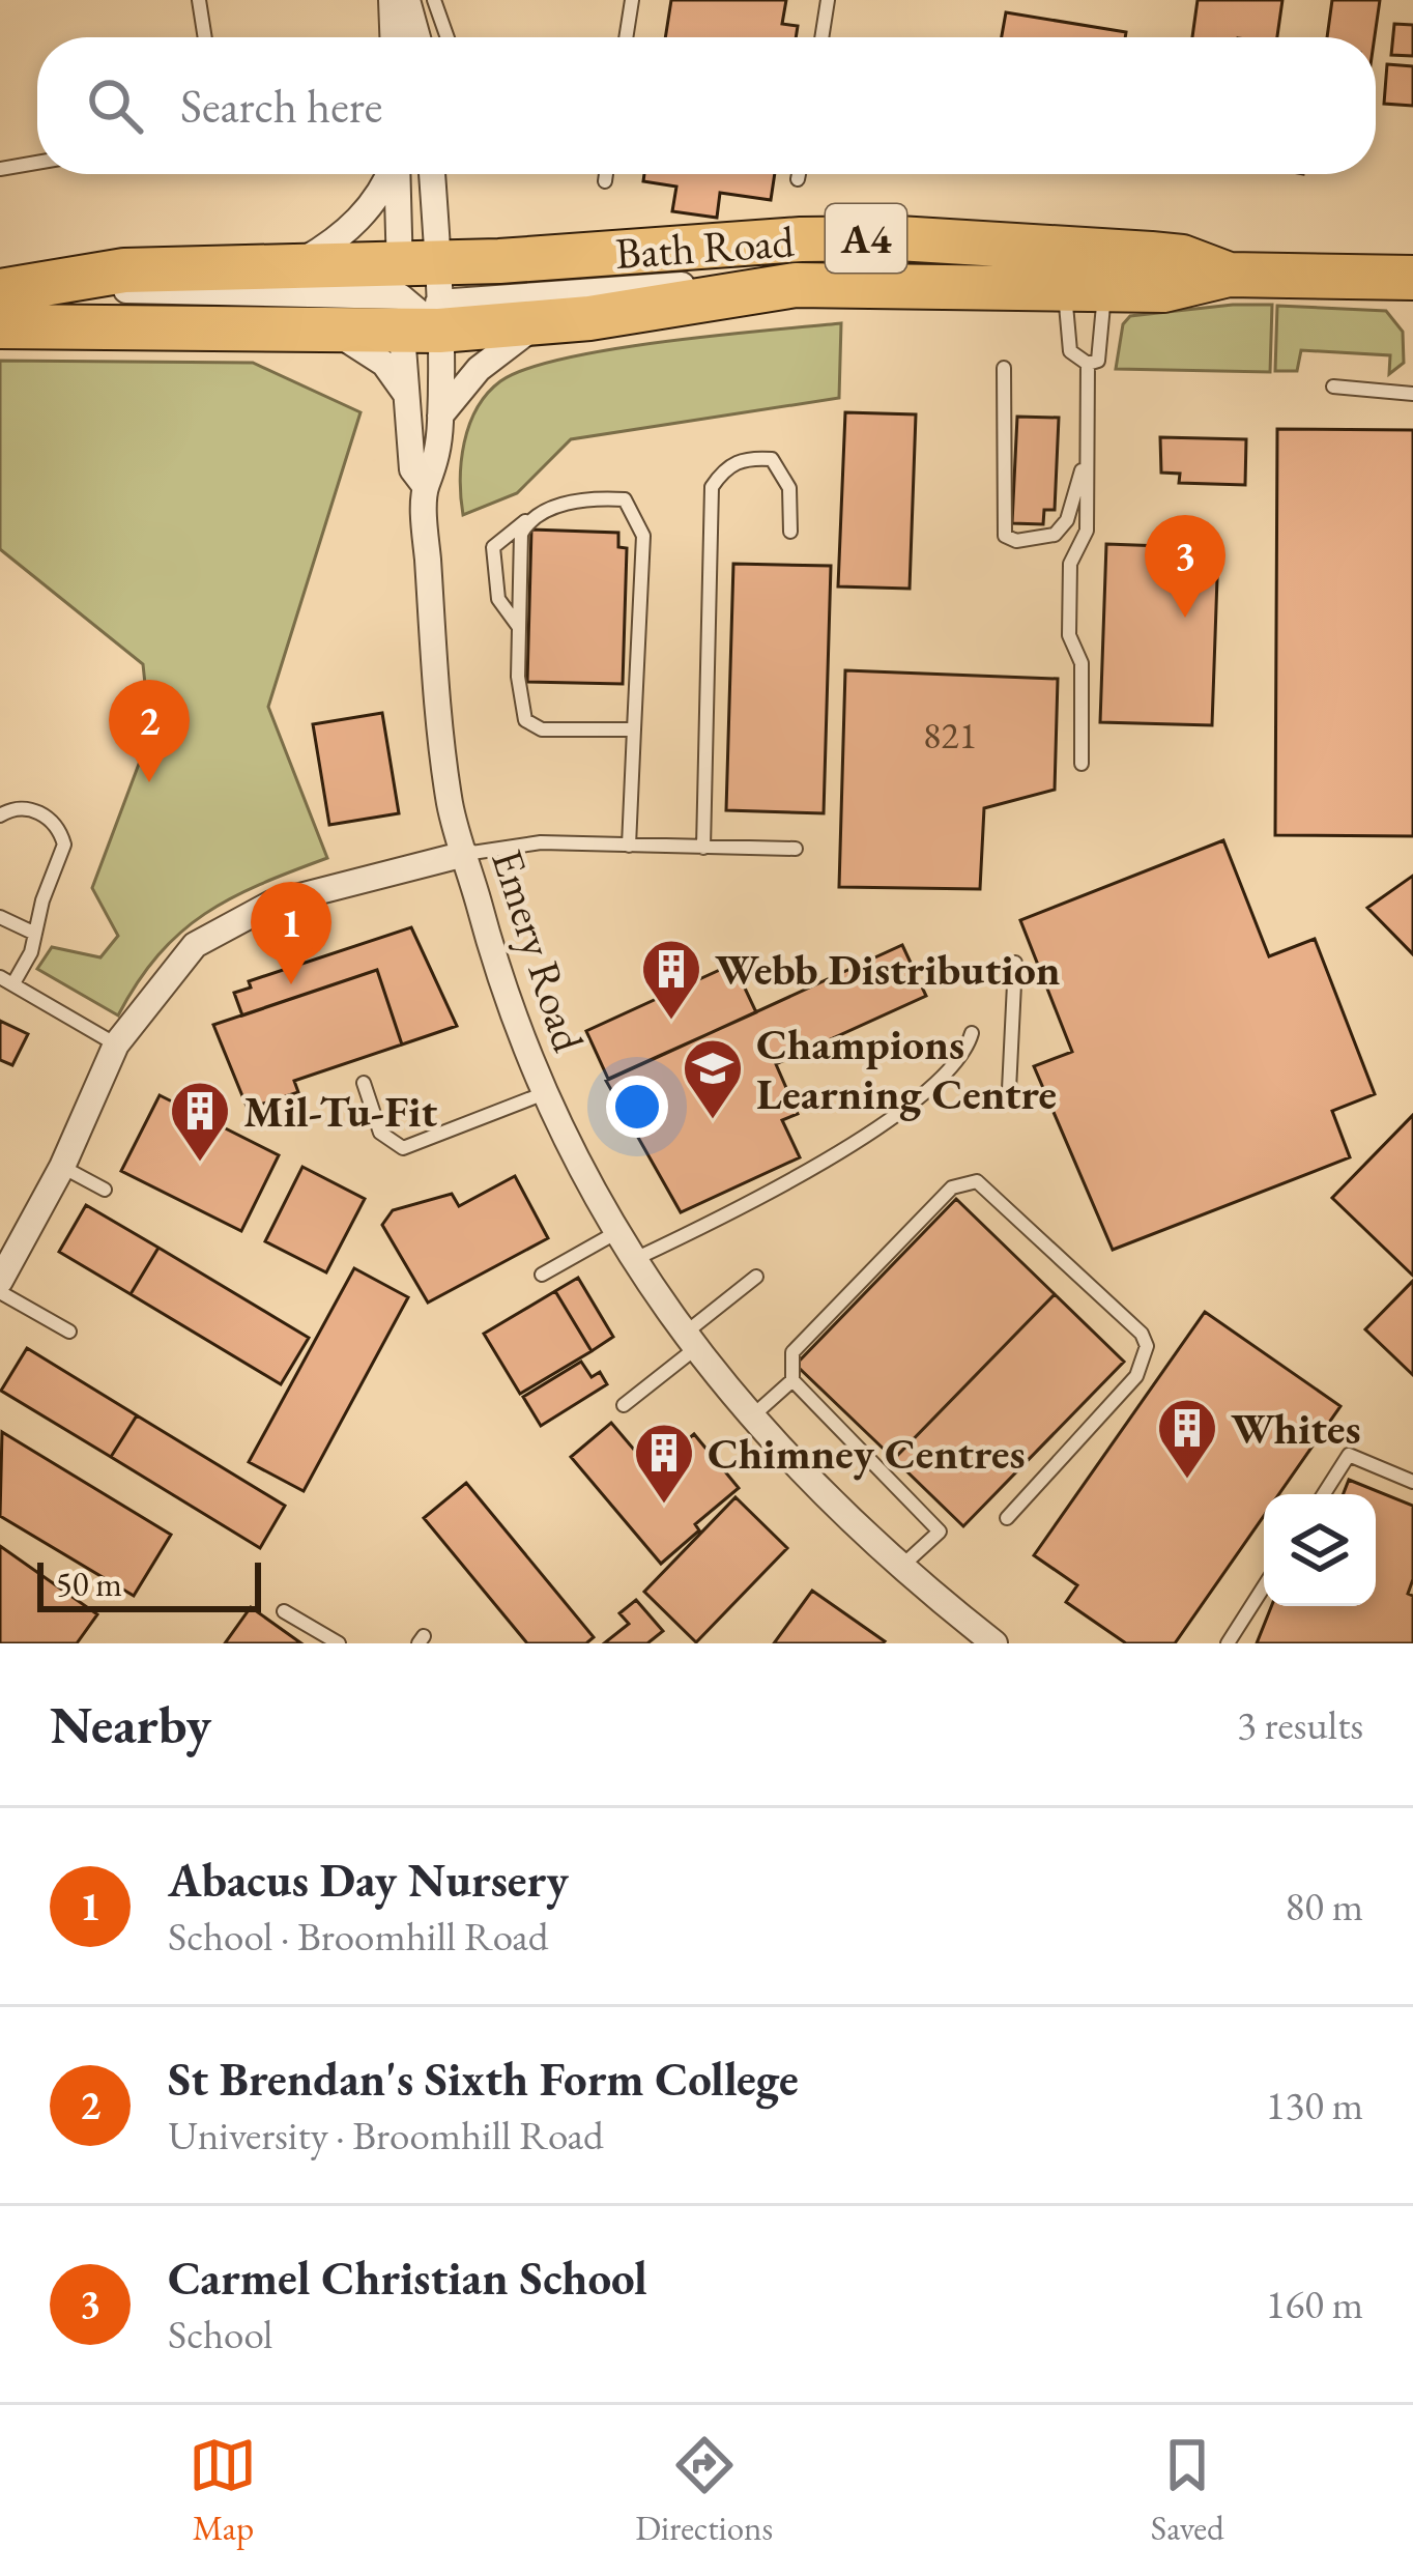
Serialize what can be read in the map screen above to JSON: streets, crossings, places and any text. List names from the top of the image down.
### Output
{
  "streets": {
    "highway": ["A4", "Bath Road"],
    "street": ["Emery Road"]
  },
  "crossings": [
    ["Bath Road", "Emery Road"]
  ],
  "places": {
    "building": [
      "Webb Distribution",
      "Mil-Tu-Fit",
      "Whites",
      "Chimney Centres"
    ],
    "school or university": ["Champions Learning Centre"]
  },
  "house_numbers": ["821"],
  "scale_bar": "50 m",
  "page": {
    "search": "Search here",
    "pins": ["3", "2", "1"],
    "scale": "50 m",
    "heading": ["Nearby", "3 results"],
    "list": [
      {
        "mark": "1",
        "name": "Abacus Day Nursery",
        "note": "School · Broomhill Road",
        "value": "80 m"
      },
      {
        "mark": "2",
        "name": "St Brendan's Sixth Form College",
        "note": "University · Broomhill Road",
        "value": "130 m"
      },
      {
        "mark": "3",
        "name": "Carmel Christian School",
        "note": "School",
        "value": "160 m"
      }
    ],
    "nav": ["Map", "Directions", "Saved"]
  }
}
